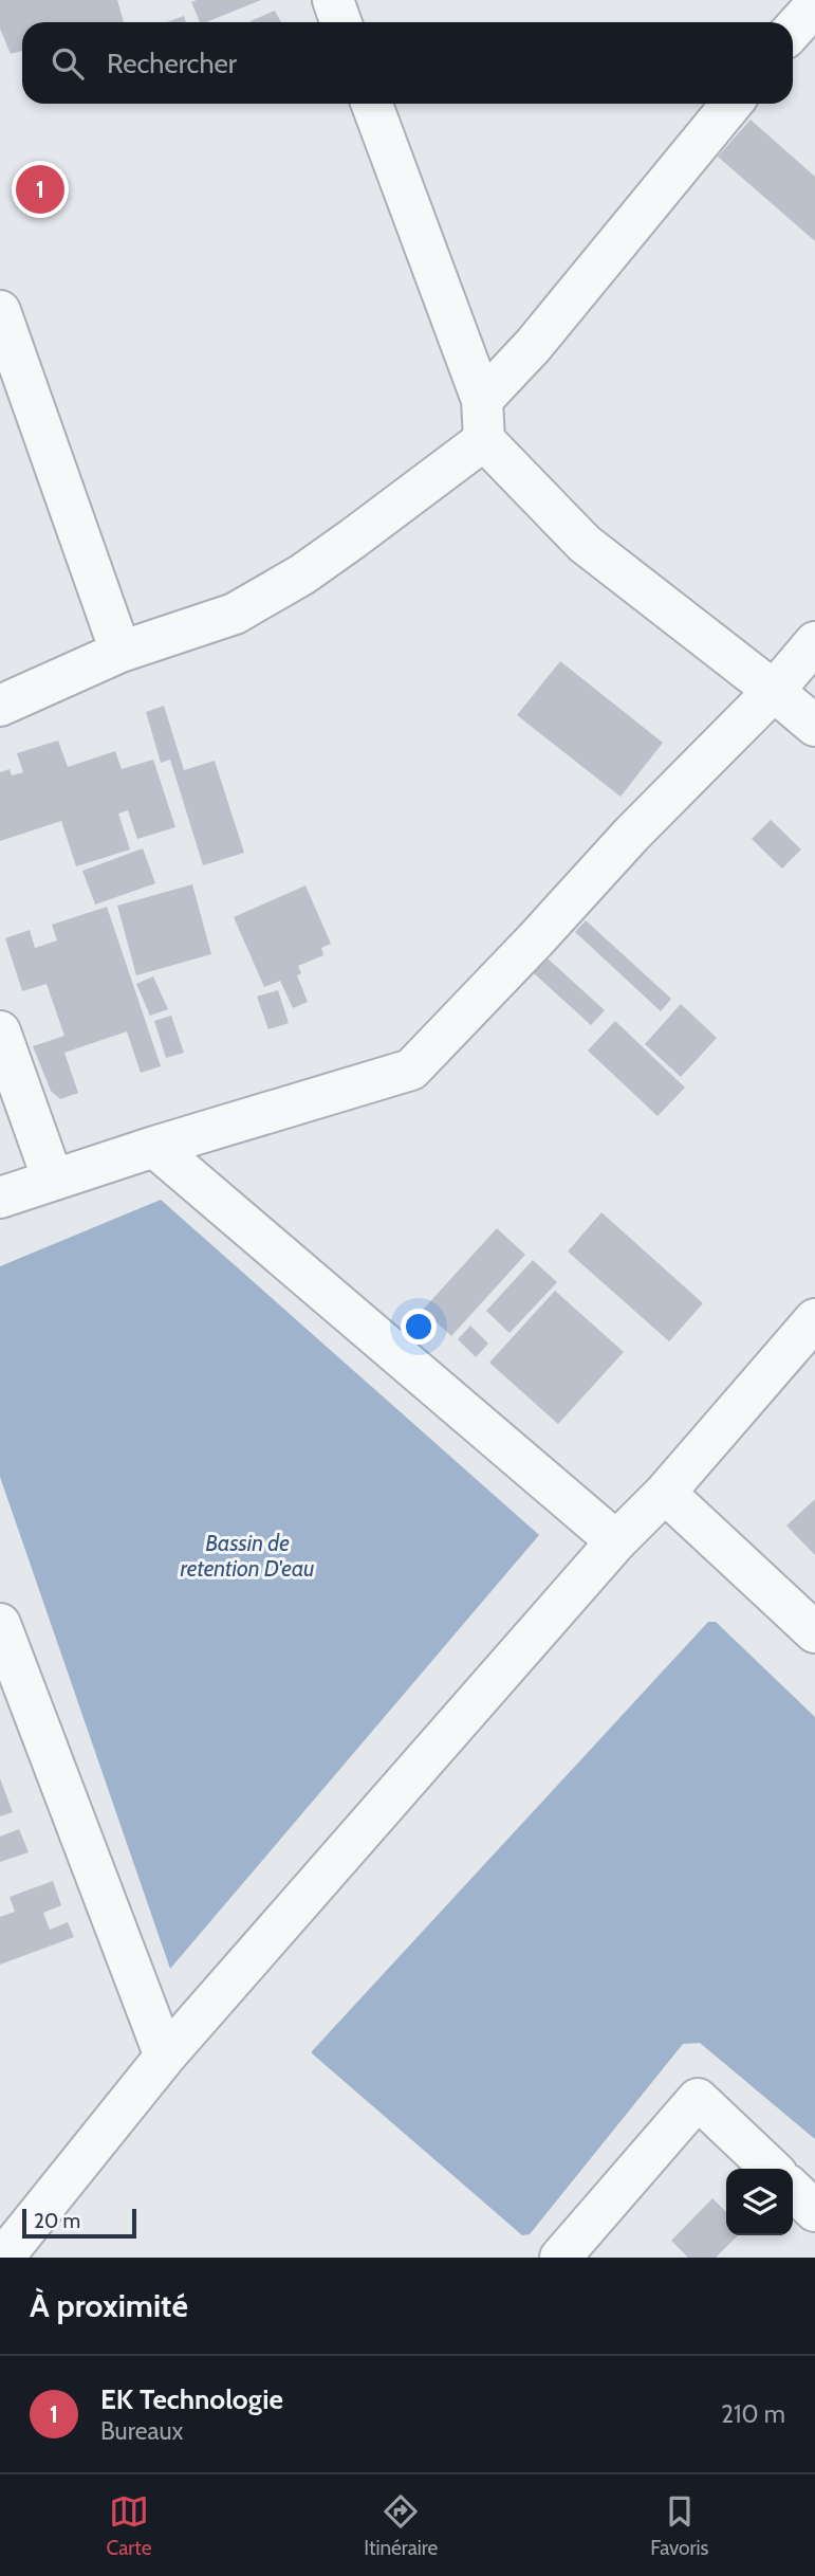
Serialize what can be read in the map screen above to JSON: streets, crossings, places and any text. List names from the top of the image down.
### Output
{
  "water": ["Bassin de retention D'eau"],
  "scale_bar": "20 m",
  "page": {
    "search": "Rechercher",
    "pins": "1",
    "scale": "20 m",
    "heading": "À proximité",
    "list": [
      {
        "mark": "1",
        "name": "EK Technologie",
        "note": "Bureaux",
        "value": "210 m"
      }
    ],
    "nav": ["Carte", "Itinéraire", "Favoris"]
  }
}
